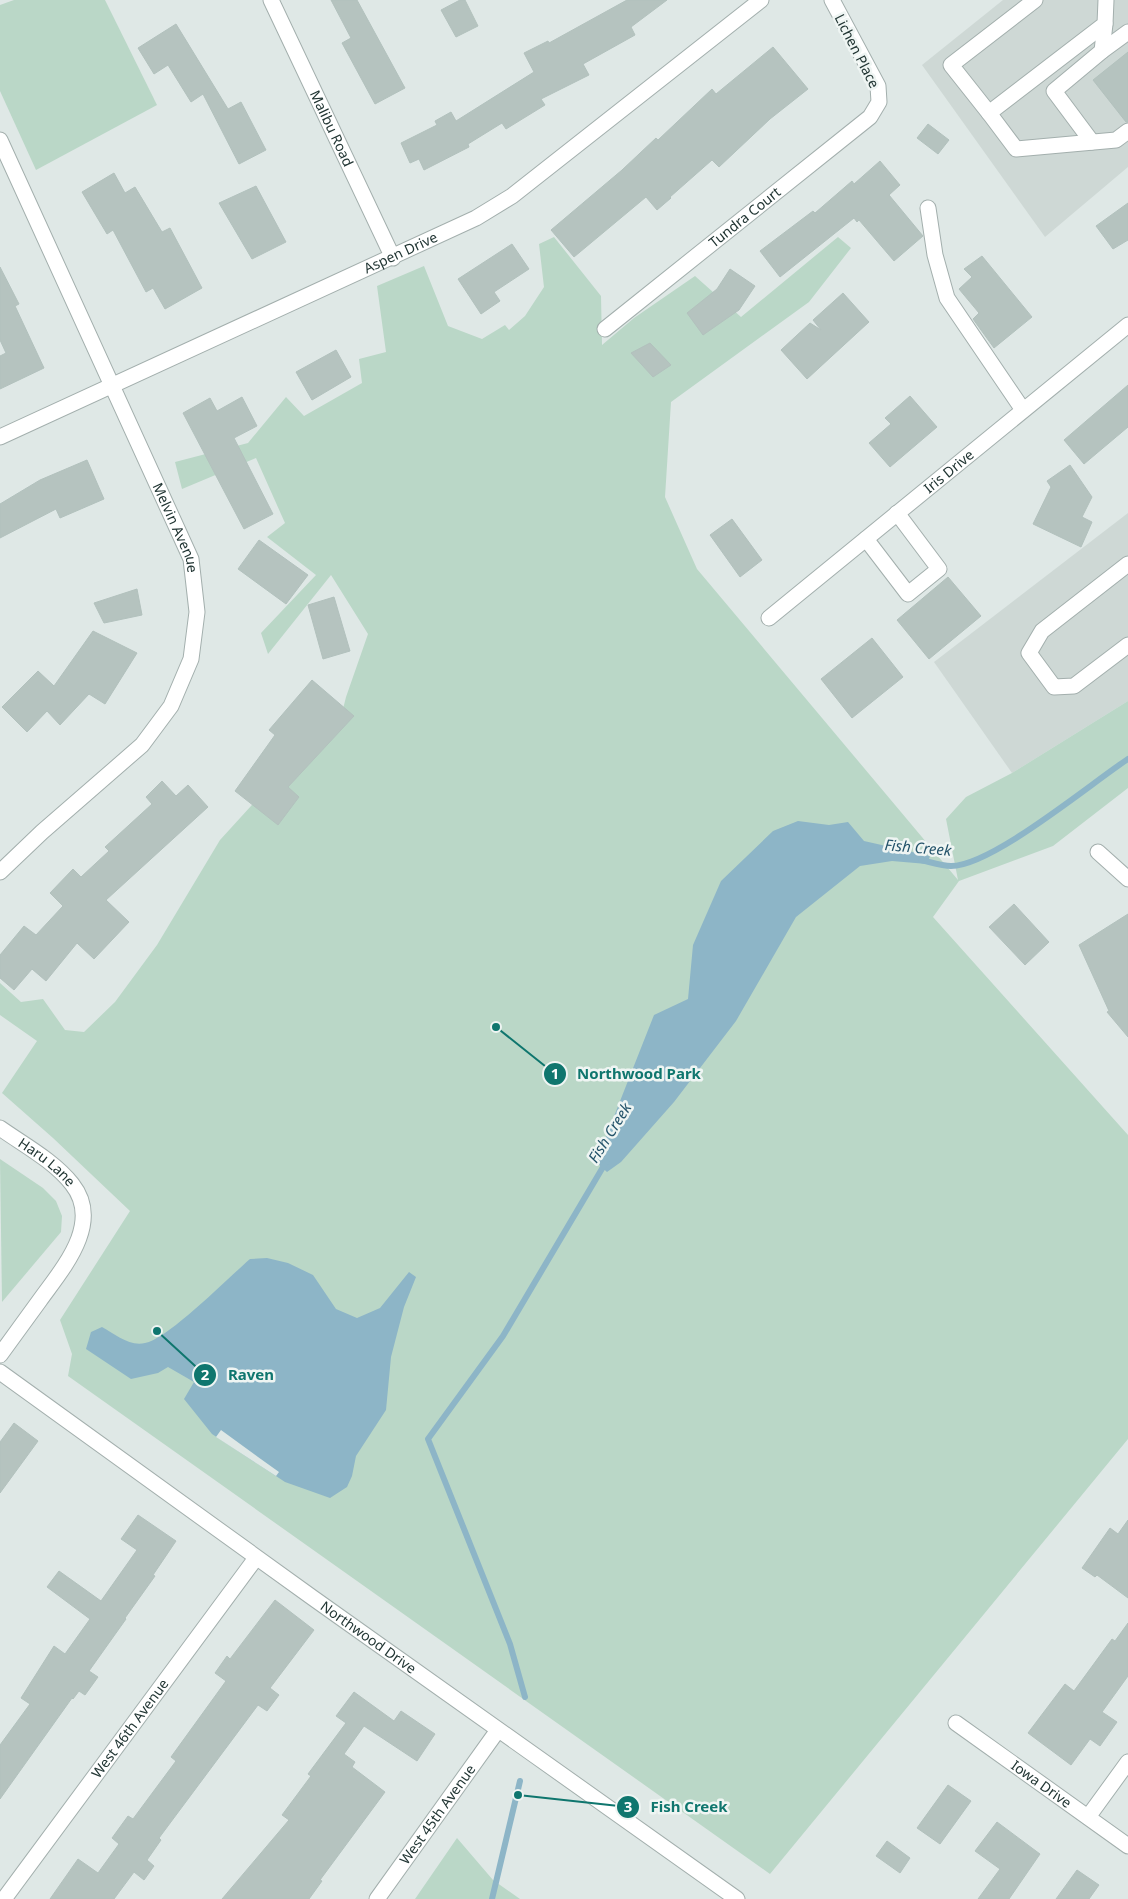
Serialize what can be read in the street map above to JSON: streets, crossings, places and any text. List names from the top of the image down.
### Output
{
  "streets": {
    "street": [
      "Lichen Place",
      "Malibu Road",
      "Tundra Court",
      "Aspen Drive",
      "Iris Drive",
      "Melvin Avenue",
      "Haru Lane",
      "Northwood Drive",
      "West 46th Avenue",
      "Iowa Drive",
      "West 45th Avenue"
    ]
  },
  "crossings": [
    ["Lichen Place", "Tundra Court"],
    ["Malibu Road", "Aspen Drive"],
    ["Aspen Drive", "Melvin Avenue"],
    ["Northwood Drive", "West 46th Avenue"],
    ["Northwood Drive", "West 45th Avenue"]
  ],
  "water": ["Fish Creek"],
  "places": ["Northwood Park", "Raven", "Fish Creek"]
}
